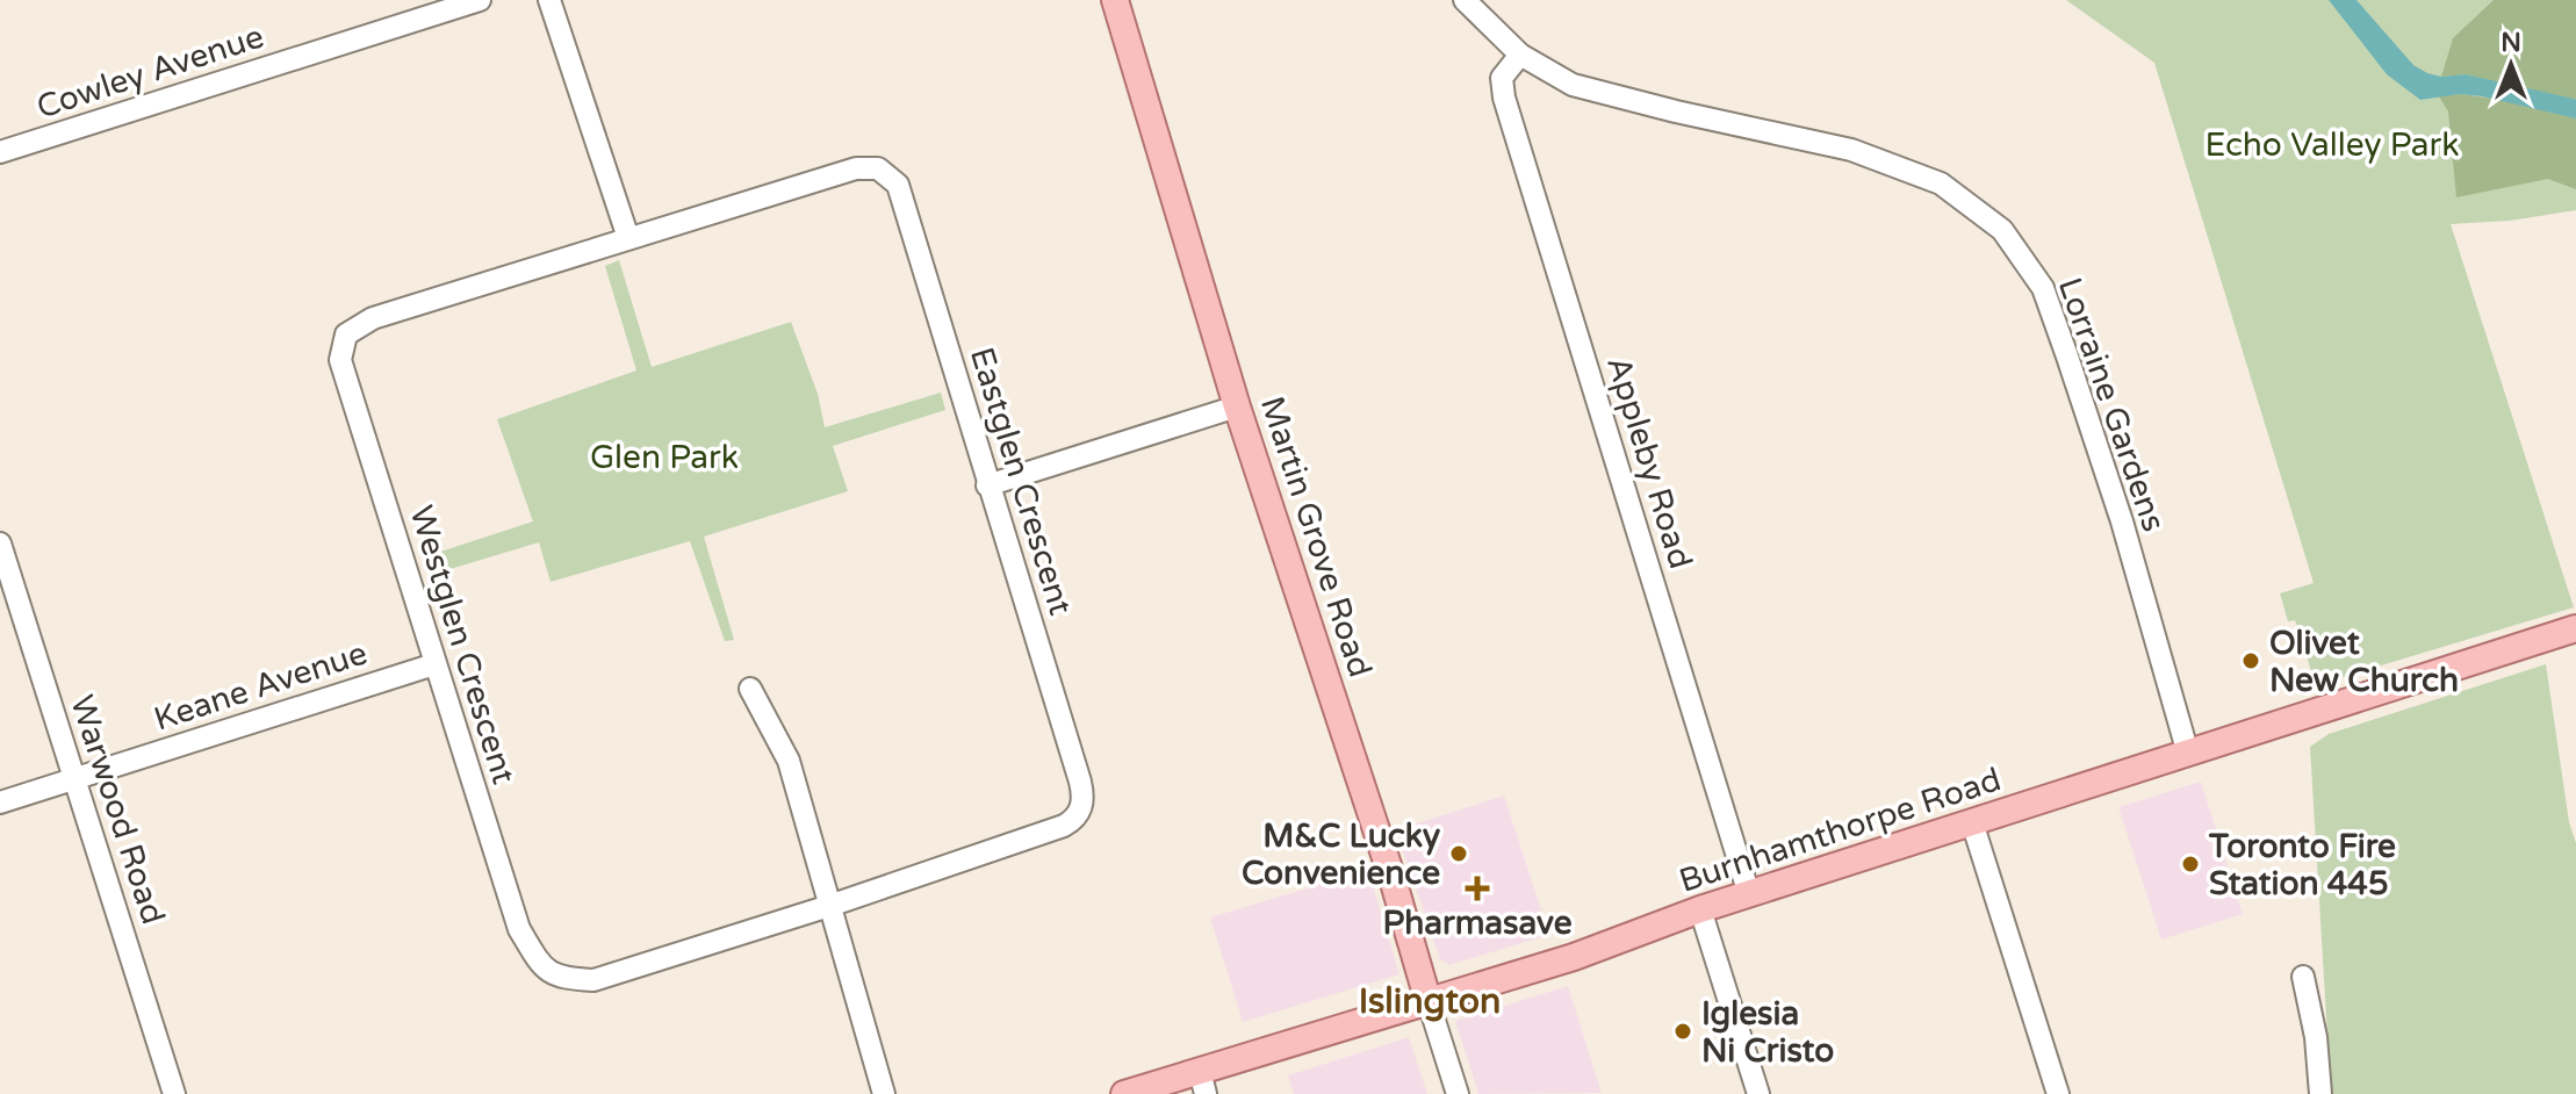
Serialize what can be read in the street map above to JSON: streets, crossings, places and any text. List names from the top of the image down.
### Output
{
  "streets": {
    "main road": ["Martin Grove Road", "Burnhamthorpe Road"],
    "street": [
      "Cowley Avenue",
      "Lorraine Gardens",
      "Appleby Road",
      "Eastglen Crescent",
      "Westglen Crescent",
      "Keane Avenue",
      "Warwood Road"
    ]
  },
  "crossings": [
    ["Lorraine Gardens", "Appleby Road"],
    ["Lorraine Gardens", "Burnhamthorpe Road"],
    ["Appleby Road", "Burnhamthorpe Road"],
    ["Eastglen Crescent", "Westglen Crescent"],
    ["Martin Grove Road", "Burnhamthorpe Road"],
    ["Westglen Crescent", "Keane Avenue"],
    ["Keane Avenue", "Warwood Road"]
  ],
  "districts": ["Islington"],
  "parks": ["Echo Valley Park", "Glen Park"],
  "places": {
    "other": [
      "Olivet New Church",
      "M&C Lucky Convenience",
      "Toronto Fire Station 445",
      "Iglesia Ni Cristo"
    ],
    "health": ["Pharmasave"]
  },
  "north": "top"
}
